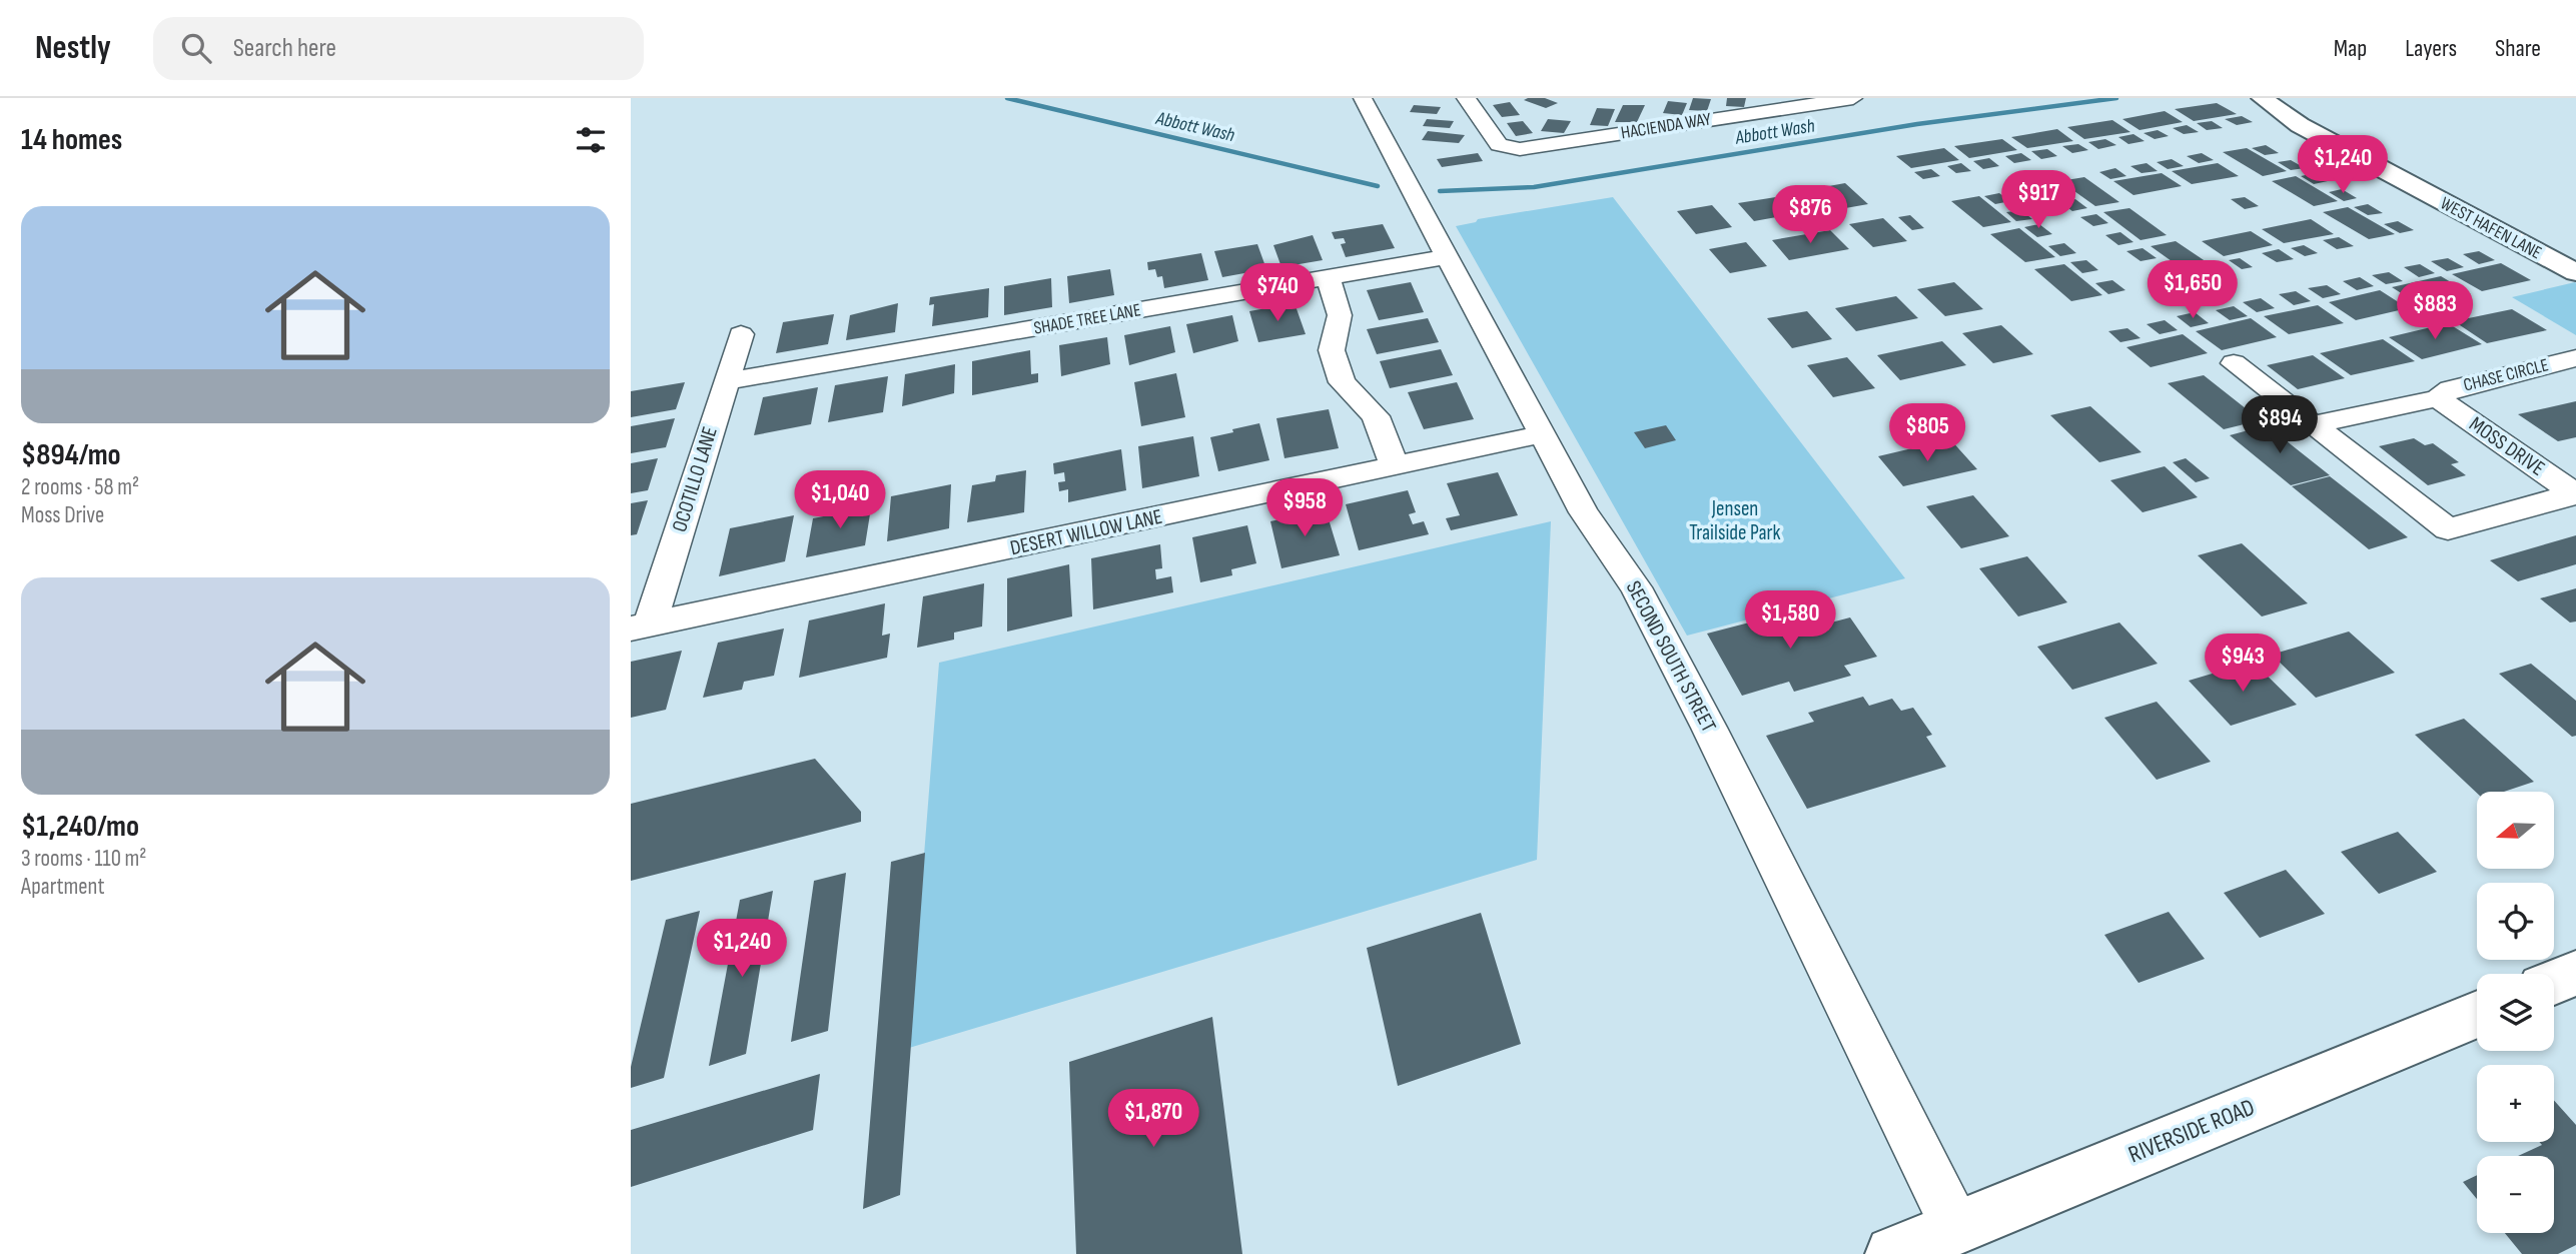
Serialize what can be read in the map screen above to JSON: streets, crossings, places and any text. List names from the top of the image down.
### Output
{
  "streets": {
    "main road": ["WEST HAFEN LANE", "RIVERSIDE ROAD"],
    "street": [
      "HACIENDA WAY",
      "SHADE TREE LANE",
      "CHASE CIRCLE",
      "MOSS DRIVE",
      "OCOTILLO LANE",
      "DESERT WILLOW LANE",
      "SECOND SOUTH STREET"
    ]
  },
  "crossings": [
    ["SHADE TREE LANE", "OCOTILLO LANE"],
    ["SHADE TREE LANE", "SECOND SOUTH STREET"],
    ["CHASE CIRCLE", "MOSS DRIVE"],
    ["OCOTILLO LANE", "DESERT WILLOW LANE"],
    ["DESERT WILLOW LANE", "SECOND SOUTH STREET"],
    ["SECOND SOUTH STREET", "RIVERSIDE ROAD"]
  ],
  "water": ["Abbott Wash"],
  "parks": ["Jensen Trailside Park"],
  "north": "left",
  "page": {
    "header": "Nestly",
    "search": "Search here",
    "nav": ["Map", "Layers", "Share"],
    "heading": "14 homes",
    "price": [
      "$1,240",
      "$917",
      "$876",
      "$1,650",
      "$740",
      "$883",
      "$894",
      "$805",
      "$1,040",
      "$958",
      "$1,580",
      "$943",
      "$1,240",
      "$1,870"
    ],
    "list": [
      {
        "name": "$894/mo",
        "note": "2 rooms · 58 m² · Moss Drive"
      },
      {
        "name": "$1,240/mo",
        "note": "3 rooms · 110 m² · Apartment"
      }
    ],
    "map_buttons": ["+", "−"]
  }
}
